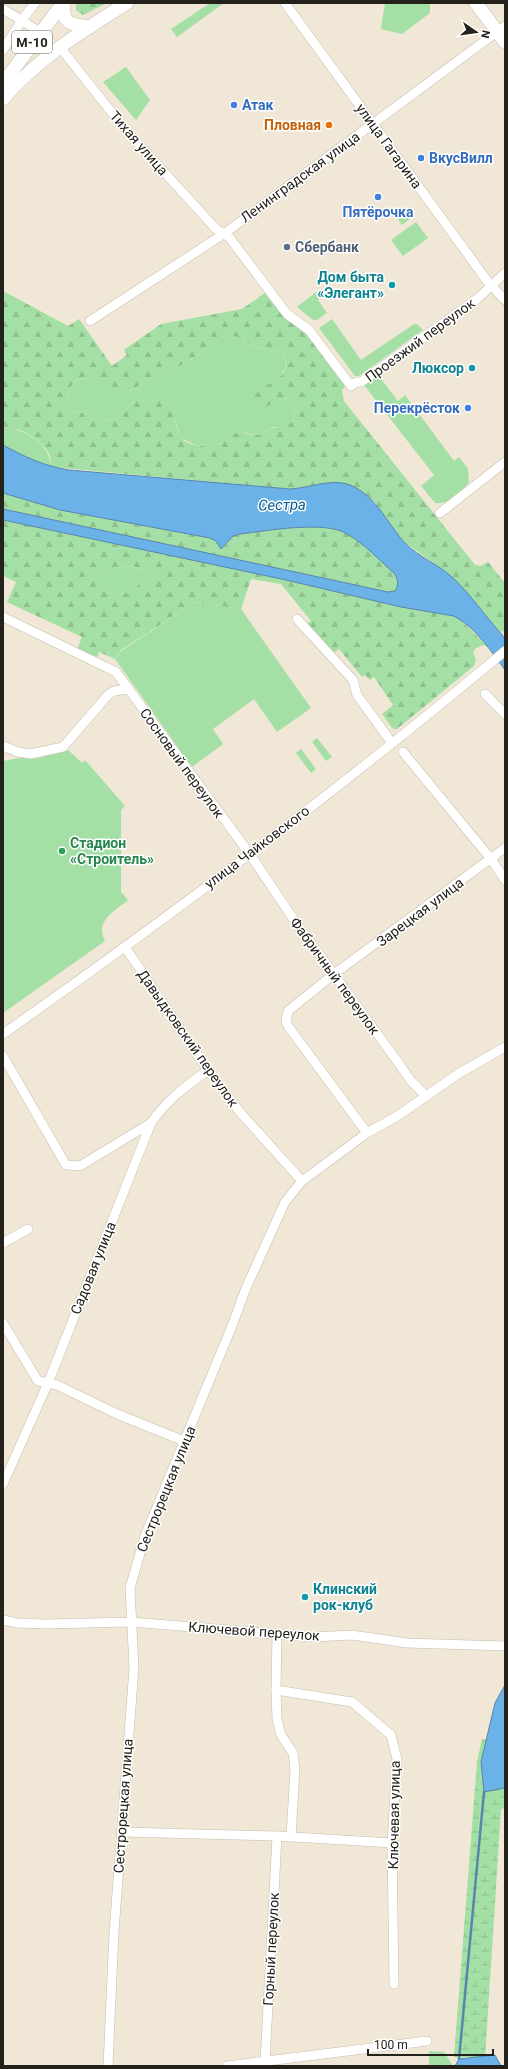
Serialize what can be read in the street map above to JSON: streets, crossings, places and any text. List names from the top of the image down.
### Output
{
  "streets": {
    "highway": ["М-10"],
    "street": [
      "Тихая улица",
      "улица Гагарина",
      "Ленинградская улица",
      "Проезжий переулок",
      "Сосновый переулок",
      "улица Чайковского",
      "Зарецкая улица",
      "Фабричный переулок",
      "Давыдковский переулок",
      "Садовая улица",
      "Сестрорецкая улица",
      "Ключевой переулок",
      "Ключевая улица",
      "Горный переулок"
    ]
  },
  "crossings": [
    ["М-10", "Тихая улица"],
    ["Тихая улица", "Ленинградская улица"],
    ["Тихая улица", "Проезжий переулок"],
    ["улица Гагарина", "Ленинградская улица"],
    ["улица Гагарина", "Проезжий переулок"],
    ["Сосновый переулок", "улица Чайковского"],
    ["Сосновый переулок", "Фабричный переулок"],
    ["улица Чайковского", "Фабричный переулок"],
    ["улица Чайковского", "Давыдковский переулок"],
    ["Зарецкая улица", "Фабричный переулок"],
    ["Зарецкая улица", "Сестрорецкая улица"],
    ["Фабричный переулок", "Сестрорецкая улица"],
    ["Давыдковский переулок", "Садовая улица"],
    ["Давыдковский переулок", "Сестрорецкая улица"],
    ["Сестрорецкая улица", "Ключевой переулок"]
  ],
  "water": ["Сестра"],
  "places": [
    "Атак",
    "Пловная",
    "ВкусВилл",
    "Пятёрочка",
    "Сбербанк",
    "Дом быта «Элегант»",
    "Люксор",
    "Перекрёсток",
    "Стадион «Строитель»",
    "Клинский рок-клуб"
  ],
  "scale_bar": "100 m",
  "north": "right"
}
